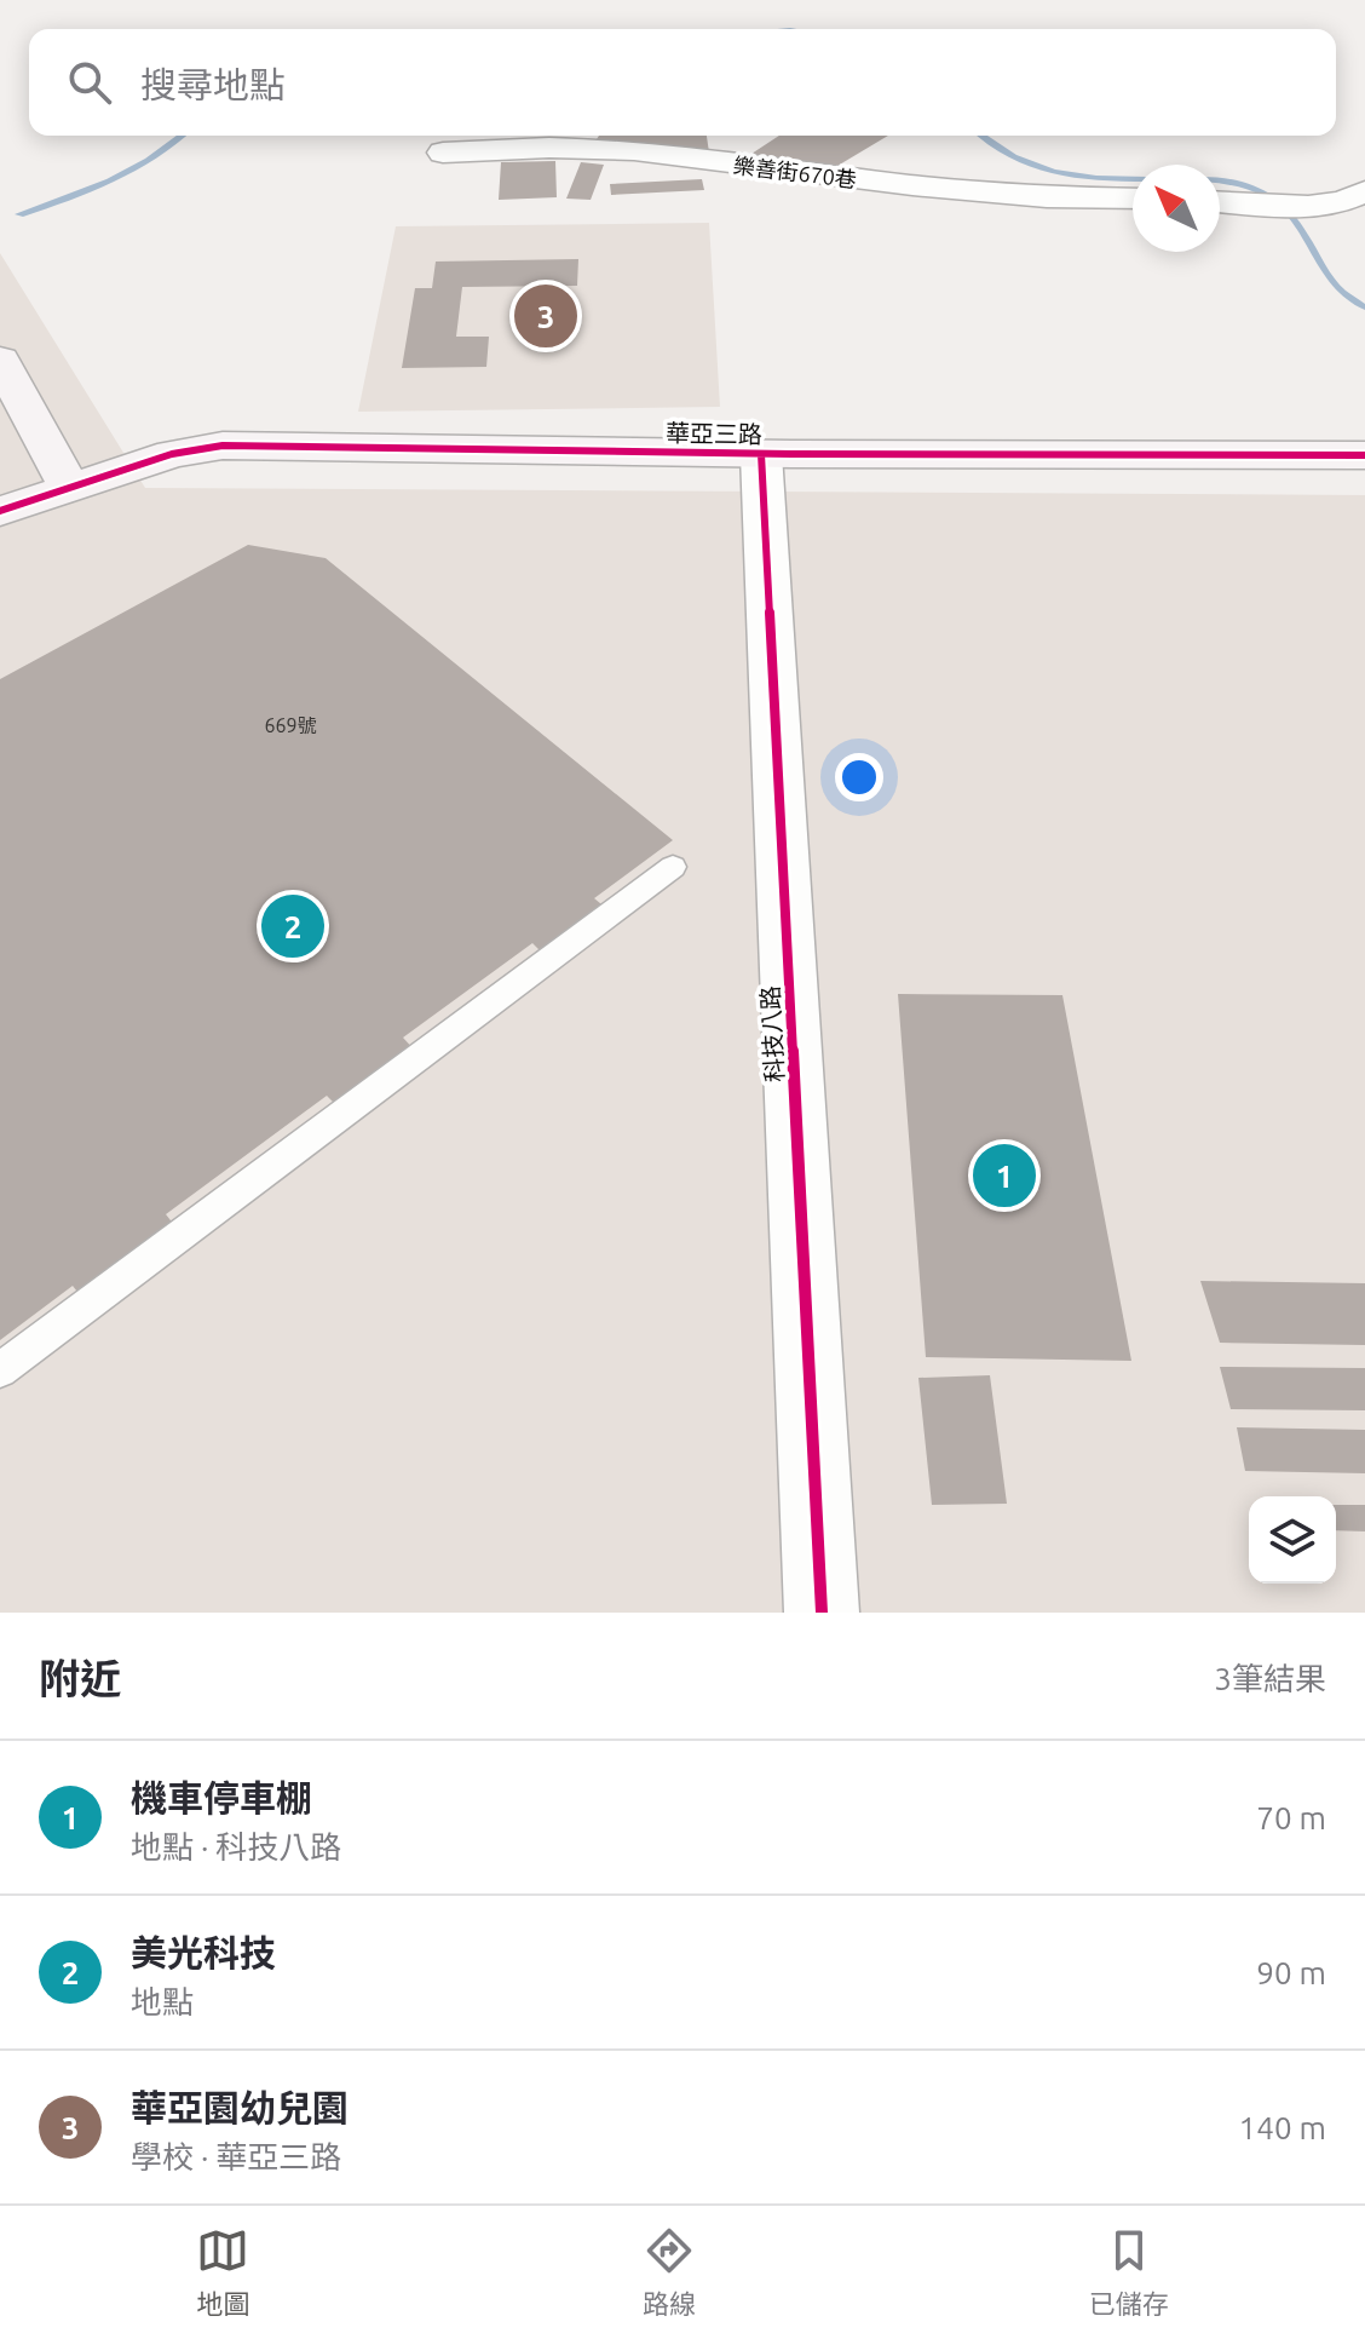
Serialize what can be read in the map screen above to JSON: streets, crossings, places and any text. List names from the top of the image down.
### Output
{
  "streets": {
    "street": ["樂善街670巷", "華亞三路", "科技八路"]
  },
  "crossings": [
    ["華亞三路", "科技八路"]
  ],
  "house_numbers": ["669號"],
  "north": "top left",
  "page": {
    "search": "搜尋地點",
    "pins": ["3", "2", "1"],
    "heading": ["附近", "3筆結果"],
    "list": [
      {
        "mark": "1",
        "name": "機車停車棚",
        "note": "地點 · 科技八路",
        "value": "70 m"
      },
      {
        "mark": "2",
        "name": "美光科技",
        "note": "地點",
        "value": "90 m"
      },
      {
        "mark": "3",
        "name": "華亞園幼兒園",
        "note": "學校 · 華亞三路",
        "value": "140 m"
      }
    ],
    "nav": ["地圖", "路線", "已儲存"]
  }
}
